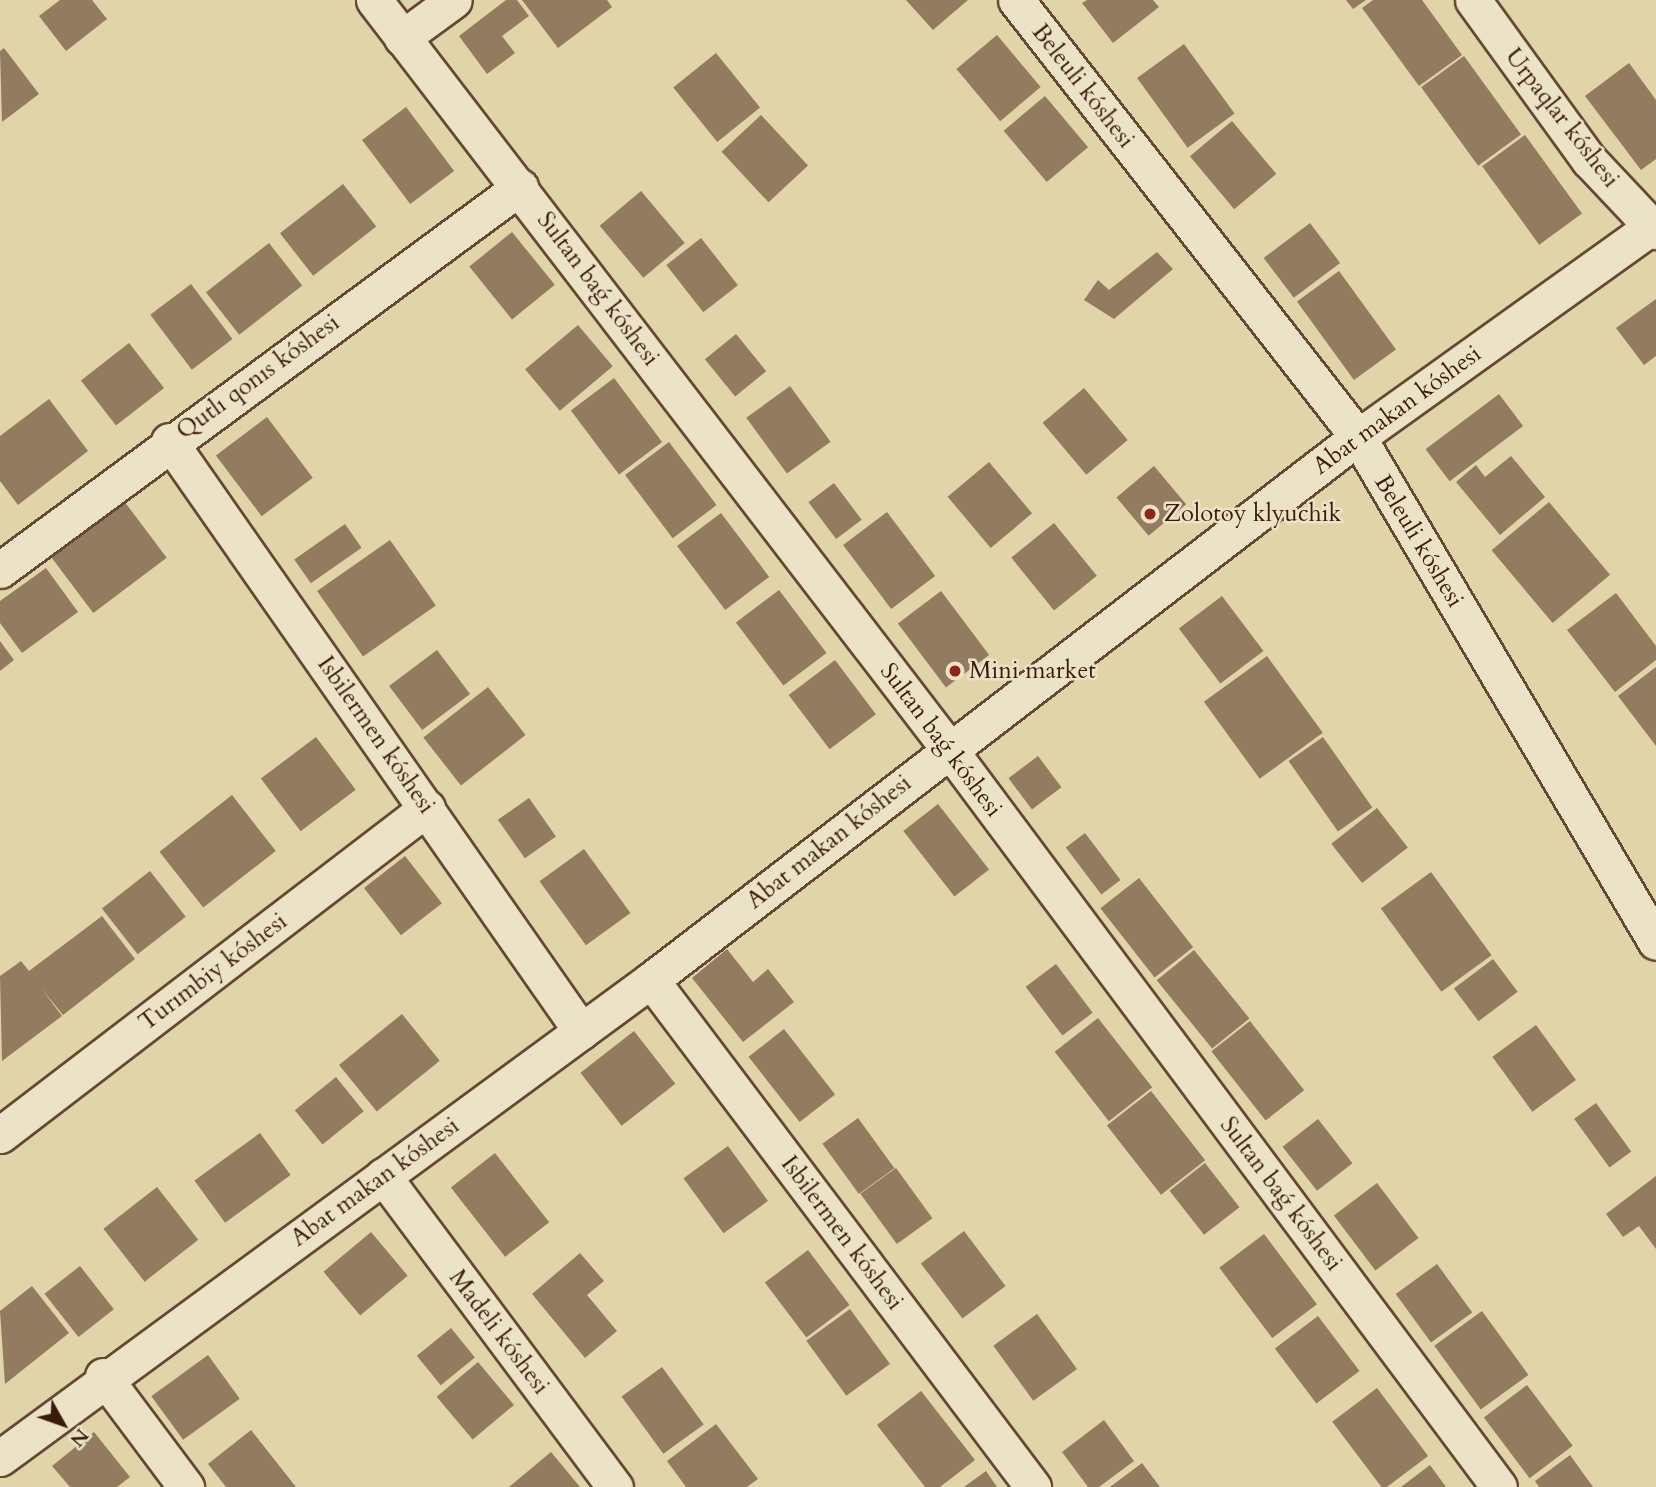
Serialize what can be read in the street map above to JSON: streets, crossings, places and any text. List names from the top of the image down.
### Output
{
  "streets": {
    "street": [
      "Beleuli kóshesi",
      "Urpaqlar kóshesi",
      "Sultan baǵ kóshesi",
      "Qutlı qonıs kóshesi",
      "Abat makan kóshesi",
      "Isbilermen kóshesi",
      "Turımbiy kóshesi",
      "Madeli kóshesi"
    ]
  },
  "crossings": [
    ["Beleuli kóshesi", "Abat makan kóshesi"],
    ["Urpaqlar kóshesi", "Abat makan kóshesi"],
    ["Sultan baǵ kóshesi", "Qutlı qonıs kóshesi"],
    ["Sultan baǵ kóshesi", "Abat makan kóshesi"],
    ["Qutlı qonıs kóshesi", "Isbilermen kóshesi"],
    ["Abat makan kóshesi", "Isbilermen kóshesi"],
    ["Abat makan kóshesi", "Madeli kóshesi"],
    ["Isbilermen kóshesi", "Turımbiy kóshesi"]
  ],
  "places": ["Zolotoy klyuchik", "Mini market"],
  "north": "bottom right"
}
